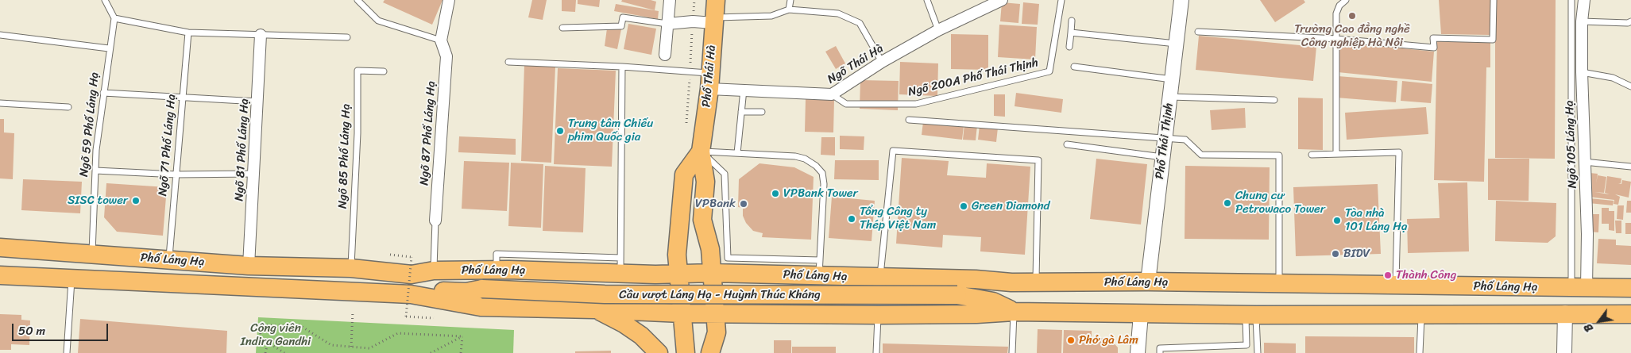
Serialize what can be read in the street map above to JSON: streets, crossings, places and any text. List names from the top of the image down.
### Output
{
  "streets": {
    "main road": ["Phố Thái Hà", "Phố Láng Hạ", "Cầu vượt Láng Hạ - Huỳnh Thúc Kháng"],
    "street": [
      "Ngõ Thái Hà",
      "Ngõ 87 Phố Láng Hạ",
      "Phố Thái Thịnh",
      "Ngõ 105 Láng Hạ",
      "Ngõ 81 Phố Láng Hạ"
    ],
    "lane": [
      "Ngõ 200A Phố Thái Thịnh",
      "Ngõ 59 Phố Láng Hạ",
      "Ngõ 71 Phố Láng Hạ",
      "Ngõ 85 Phố Láng Hạ"
    ]
  },
  "crossings": [
    ["Ngõ Thái Hà", "Phố Thái Hà"],
    ["Ngõ Thái Hà", "Ngõ 200A Phố Thái Thịnh"],
    ["Phố Thái Hà", "Phố Láng Hạ"],
    ["Ngõ 59 Phố Láng Hạ", "Phố Láng Hạ"],
    ["Ngõ 87 Phố Láng Hạ", "Phố Láng Hạ"],
    ["Phố Thái Thịnh", "Phố Láng Hạ"],
    ["Ngõ 105 Láng Hạ", "Phố Láng Hạ"],
    ["Ngõ 71 Phố Láng Hạ", "Phố Láng Hạ"],
    ["Ngõ 81 Phố Láng Hạ", "Phố Láng Hạ"],
    ["Ngõ 85 Phố Láng Hạ", "Phố Láng Hạ"],
    ["Phố Láng Hạ", "Cầu vượt Láng Hạ - Huỳnh Thúc Kháng"]
  ],
  "parks": ["Công viên Indira Gandhi"],
  "places": [
    "Trường Cao đẳng nghề Công nghiệp Hà Nội",
    "Trung tâm Chiếu phim Quốc gia",
    "VPBank Tower",
    "SISC tower",
    "Chung cư Petrowaco Tower",
    "VPBank",
    "Green Diamond",
    "Tổng Công ty Thép Việt Nam",
    "Tòa nhà 101 Láng Hạ",
    "BIDV",
    "Thành Công",
    "Phở gà Lâm"
  ],
  "scale_bar": "50 m",
  "north": "bottom left"
}
